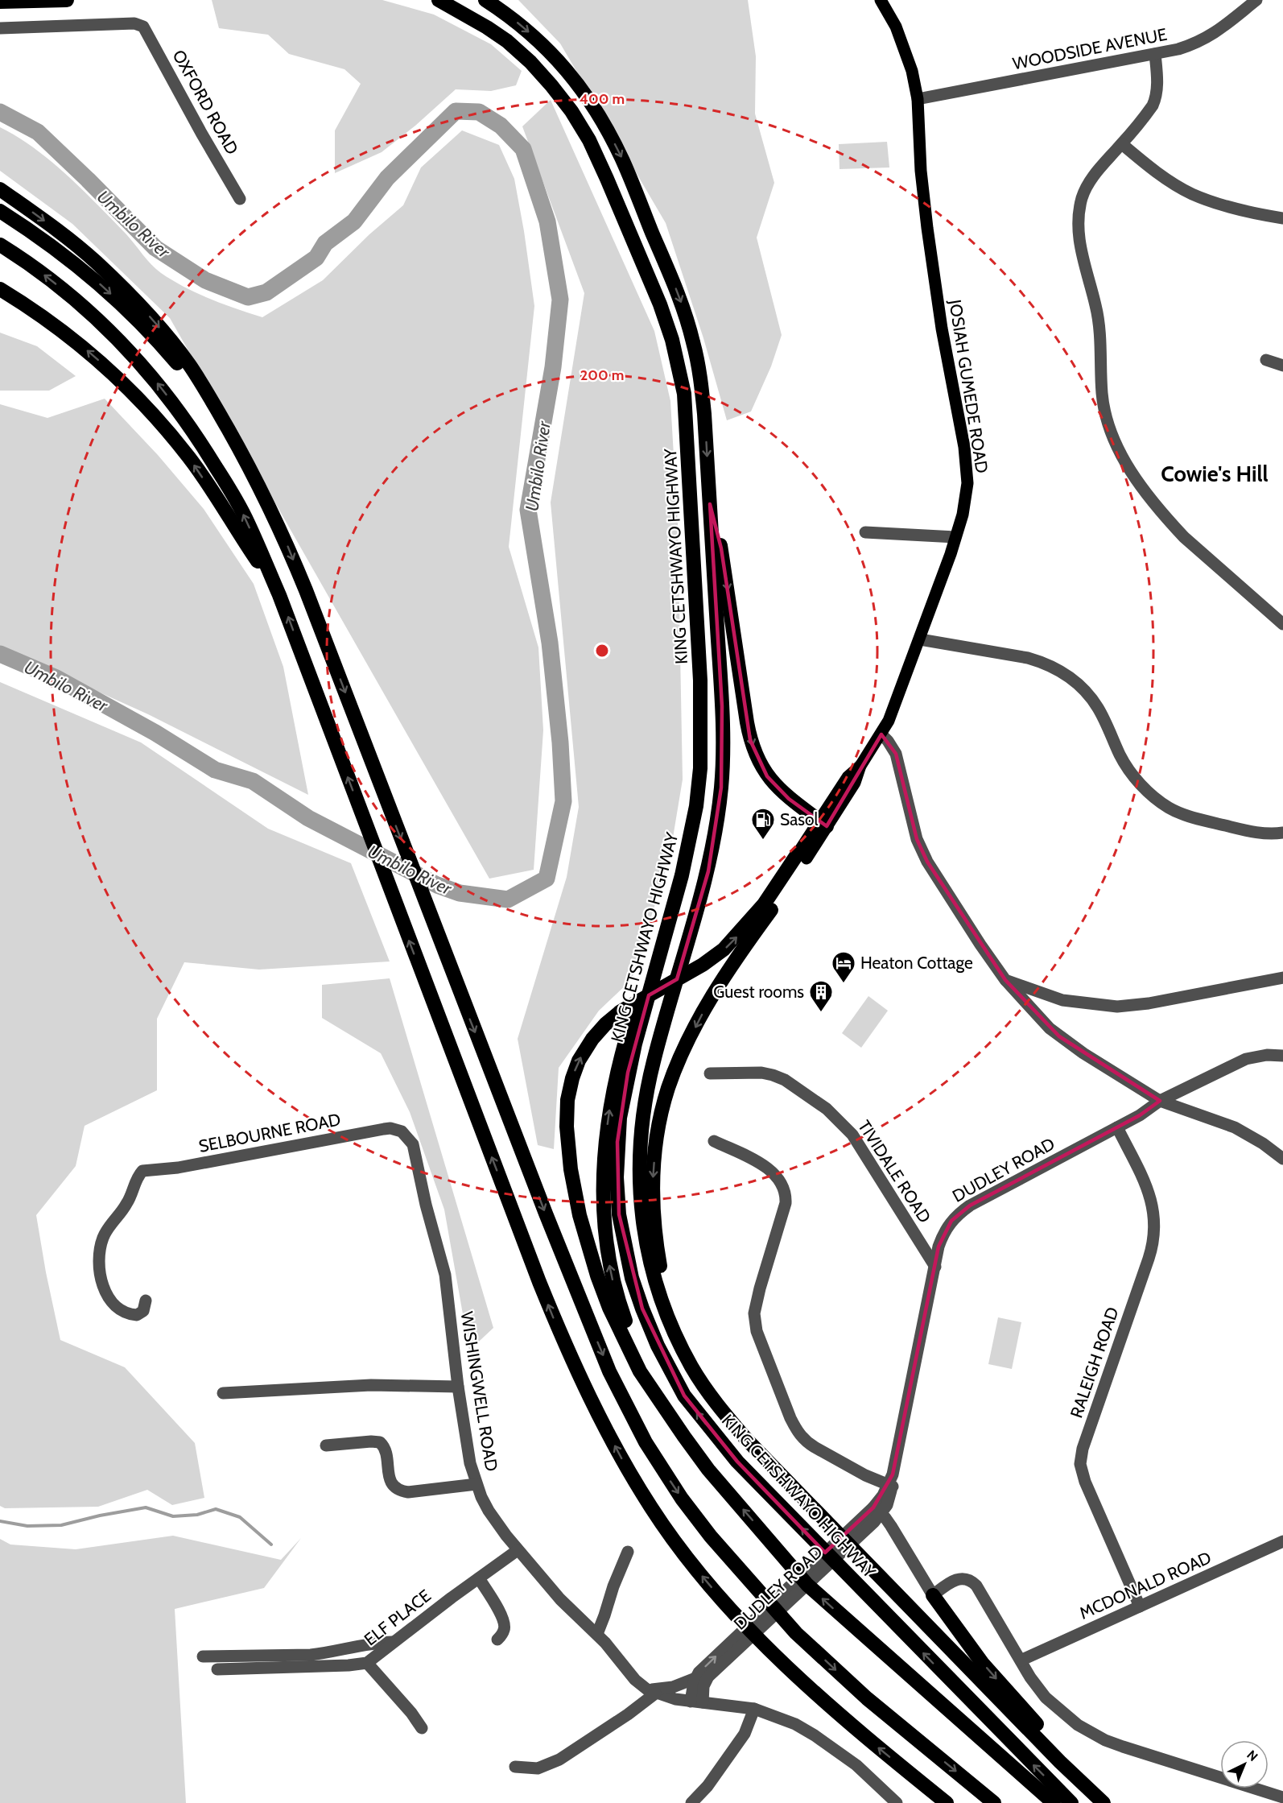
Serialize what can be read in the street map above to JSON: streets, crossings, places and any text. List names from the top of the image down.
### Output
{
  "streets": {
    "highway": ["KING CETSHWAYO HIGHWAY"],
    "main road": ["JOSIAH GUMEDE ROAD"],
    "street": [
      "WOODSIDE AVENUE",
      "OXFORD ROAD",
      "SELBOURNE ROAD",
      "DUDLEY ROAD",
      "TIVIDALE ROAD",
      "RALEIGH ROAD",
      "WISHINGWELL ROAD",
      "MCDONALD ROAD",
      "ELF PLACE"
    ]
  },
  "crossings": [
    ["WOODSIDE AVENUE", "JOSIAH GUMEDE ROAD"],
    ["SELBOURNE ROAD", "WISHINGWELL ROAD"],
    ["DUDLEY ROAD", "TIVIDALE ROAD"],
    ["DUDLEY ROAD", "RALEIGH ROAD"],
    ["DUDLEY ROAD", "WISHINGWELL ROAD"],
    ["RALEIGH ROAD", "MCDONALD ROAD"],
    ["WISHINGWELL ROAD", "ELF PLACE"]
  ],
  "districts": ["Cowie's Hill"],
  "water": ["Umbilo River"],
  "places": {
    "fuel station": ["Sasol"],
    "hotel": ["Heaton Cottage"],
    "building": ["Guest rooms"]
  },
  "north": "top right",
  "rings": ["400 m", "200 m"]
}
